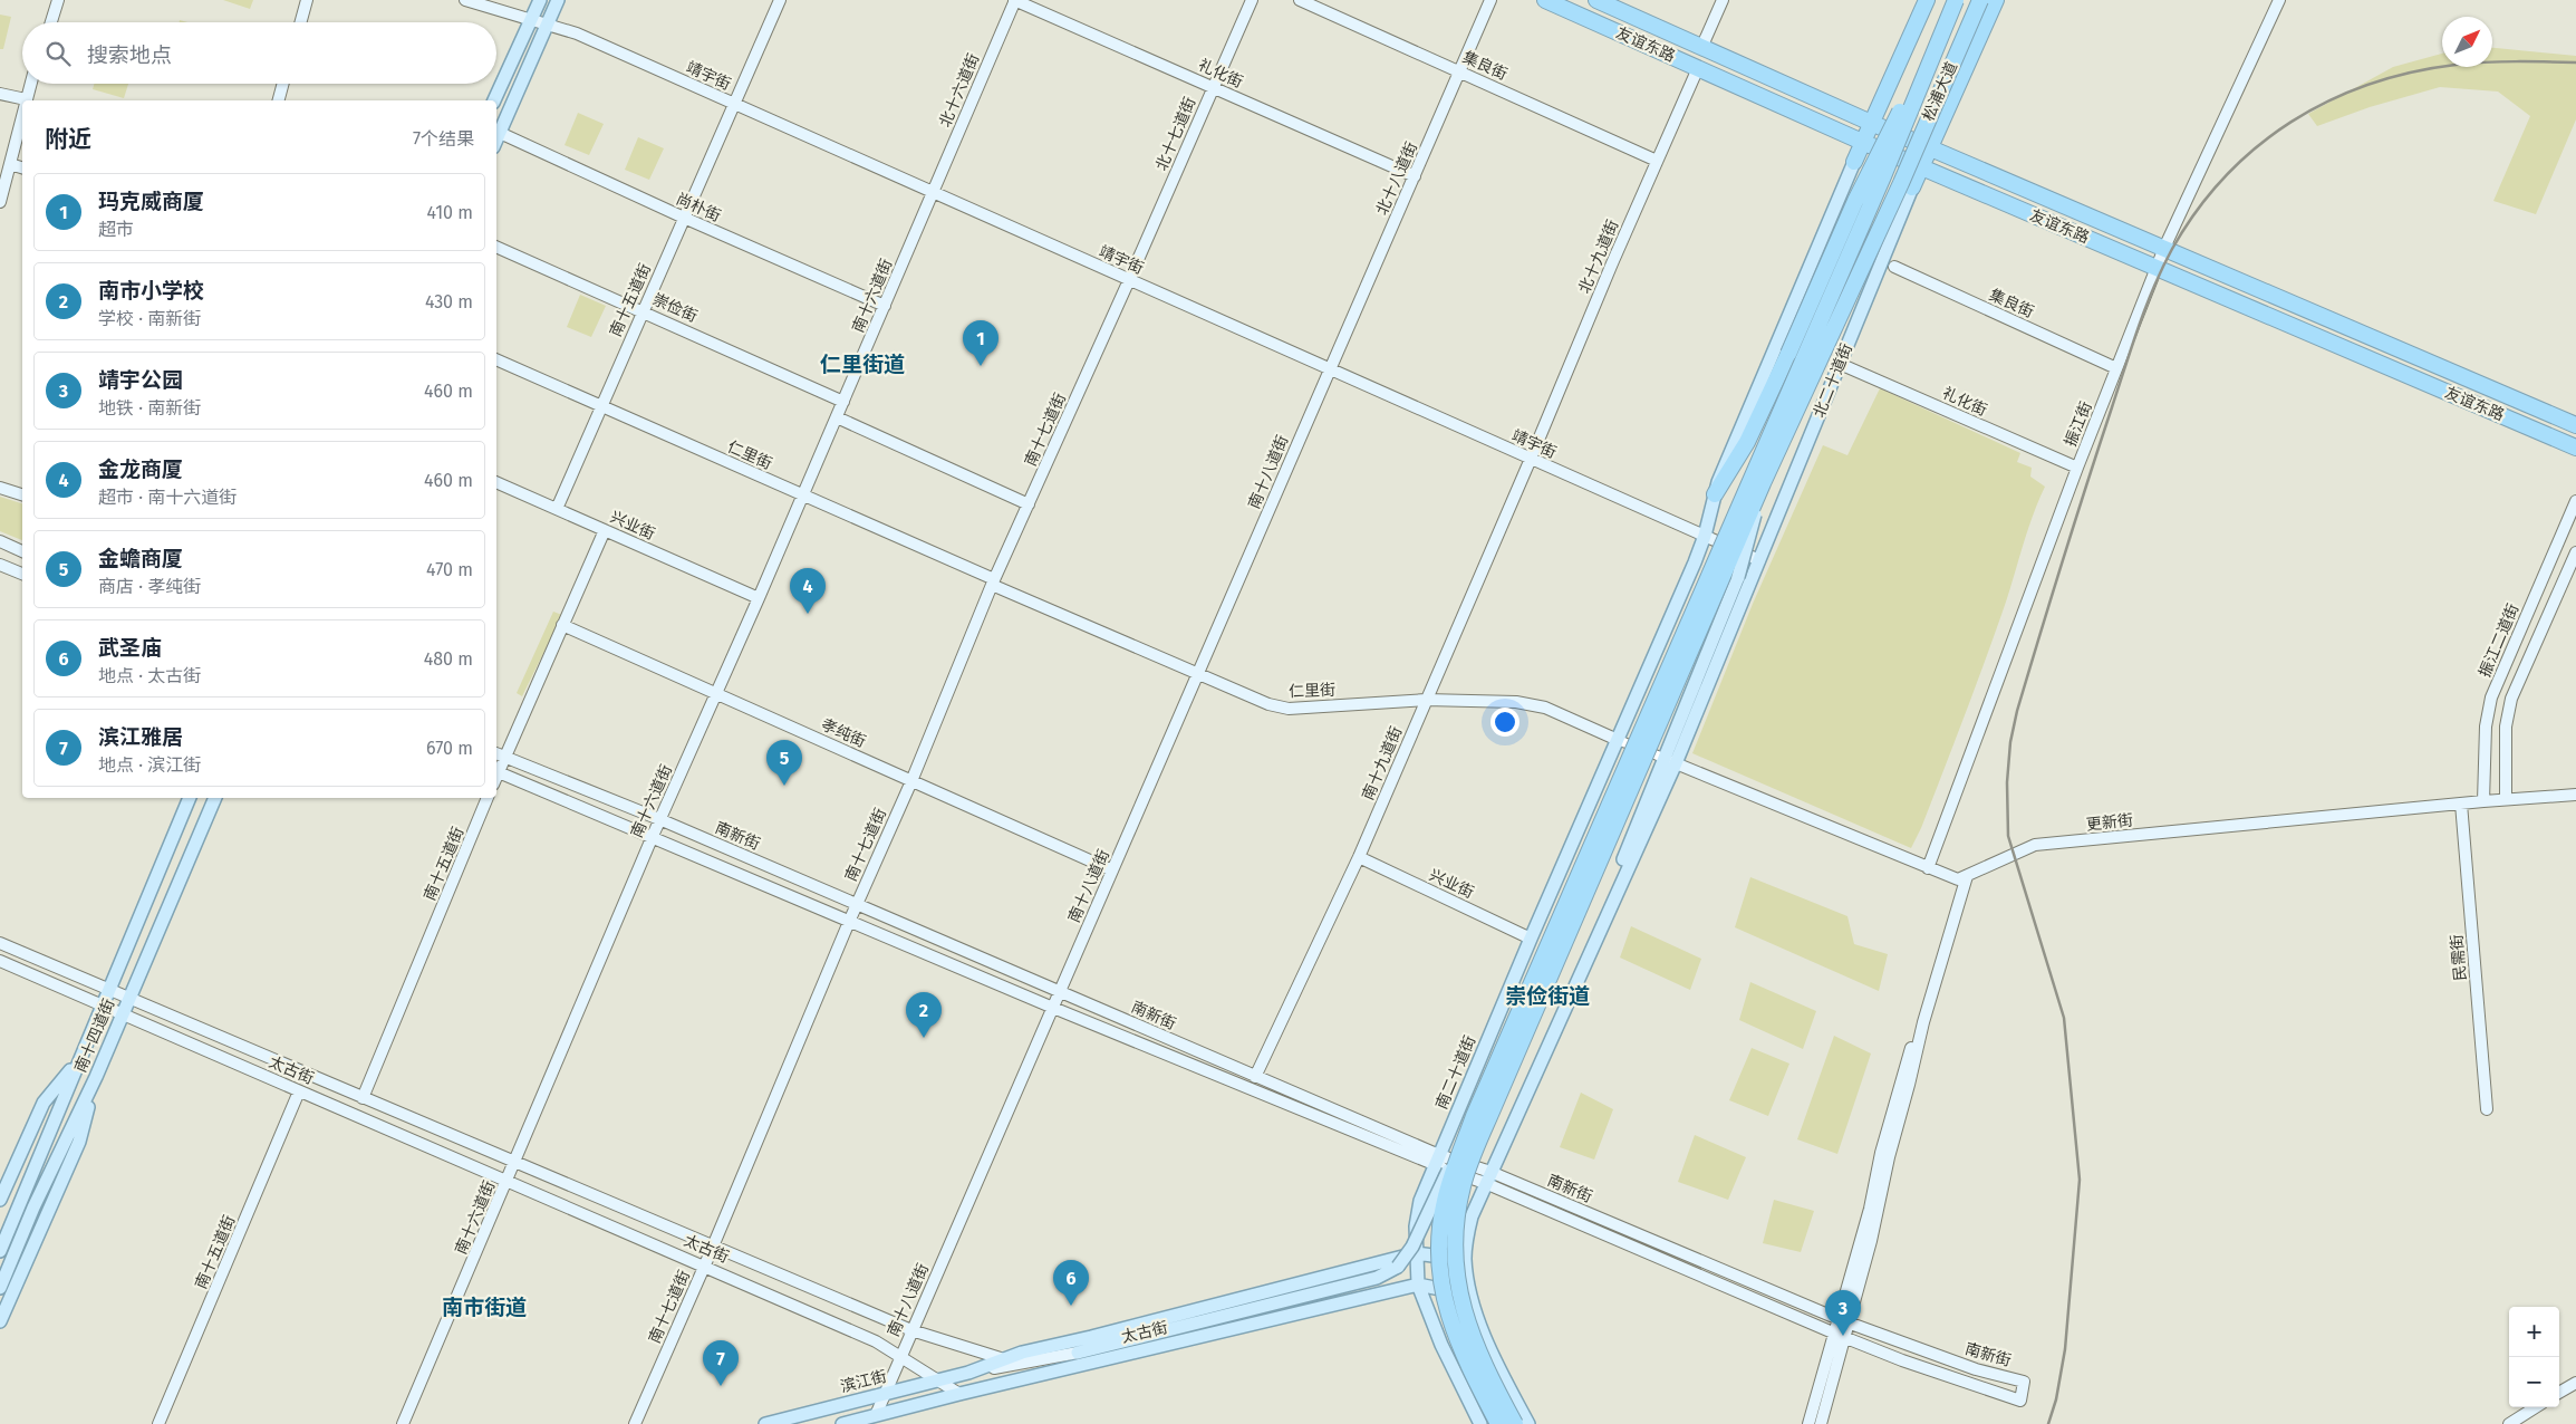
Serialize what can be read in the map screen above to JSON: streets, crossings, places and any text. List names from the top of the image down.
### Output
{
  "streets": {
    "highway": ["友谊东路", "松浦大道", "北二十道街"],
    "main road": [
      "南十四道街",
      "太古街",
      "南二十道街",
      "滨江街"
    ],
    "street": [
      "集良街",
      "礼化街",
      "靖宇街",
      "北十六道街",
      "北十七道街",
      "北十八道街",
      "尚朴街",
      "北十九道街",
      "南十六道街",
      "南十五道街",
      "崇俭街",
      "振江街",
      "南十七道街",
      "仁里街",
      "南十八道街",
      "兴业街",
      "振江二道街",
      "孝纯街",
      "南十九道街",
      "更新街",
      "南新街",
      "民需街"
    ]
  },
  "crossings": [
    ["友谊东路", "北十九道街"],
    ["友谊东路", "北二十道街"],
    ["友谊东路", "振江街"],
    ["集良街", "北十八道街"],
    ["集良街", "北十九道街"],
    ["集良街", "振江街"],
    ["礼化街", "北十六道街"],
    ["礼化街", "北十七道街"],
    ["礼化街", "北十八道街"],
    ["礼化街", "北二十道街"],
    ["礼化街", "振江街"],
    ["靖宇街", "北十六道街"],
    ["靖宇街", "北十七道街"],
    ["靖宇街", "北十八道街"],
    ["靖宇街", "北十九道街"],
    ["靖宇街", "南十六道街"],
    ["靖宇街", "南十五道街"],
    ["靖宇街", "北二十道街"],
    ["靖宇街", "南十七道街"],
    ["靖宇街", "南十八道街"],
    ["靖宇街", "南十九道街"],
    ["北十六道街", "南十六道街"],
    ["松浦大道", "北二十道街"],
    ["松浦大道", "太古街"],
    ["北十七道街", "南十七道街"],
    ["北十八道街", "南十八道街"],
    ["尚朴街", "南十六道街"],
    ["尚朴街", "南十五道街"],
    ["北十九道街", "南十九道街"],
    ["南十六道街", "崇俭街"],
    ["南十六道街", "仁里街"],
    ["南十六道街", "兴业街"],
    ["南十六道街", "孝纯街"],
    ["南十六道街", "南新街"],
    ["南十六道街", "太古街"],
    ["南十五道街", "崇俭街"],
    ["南十五道街", "仁里街"],
    ["南十五道街", "兴业街"],
    ["南十五道街", "太古街"],
    ["南十七道街", "仁里街"],
    ["南十七道街", "孝纯街"],
    ["南十七道街", "南新街"],
    ["南十七道街", "太古街"],
    ["仁里街", "南十八道街"],
    ["仁里街", "南十九道街"],
    ["仁里街", "南二十道街"],
    ["南十八道街", "孝纯街"],
    ["南十八道街", "南新街"],
    ["南十八道街", "太古街"],
    ["南十八道街", "滨江街"],
    ["兴业街", "南十九道街"],
    ["兴业街", "南二十道街"],
    ["振江二道街", "更新街"],
    ["南十九道街", "南新街"],
    ["更新街", "民需街"],
    ["南新街", "南二十道街"],
    ["南十四道街", "太古街"],
    ["太古街", "南二十道街"],
    ["太古街", "滨江街"]
  ],
  "districts": ["仁里街道", "崇俭街道", "南市街道"],
  "north": "top right",
  "page": {
    "search": "搜索地点",
    "heading": ["附近", "7个结果"],
    "list": [
      {
        "mark": "1",
        "name": "玛克威商厦",
        "note": "超市",
        "value": "410 m"
      },
      {
        "mark": "2",
        "name": "南市小学校",
        "note": "学校 · 南新街",
        "value": "430 m"
      },
      {
        "mark": "3",
        "name": "靖宇公园",
        "note": "地铁 · 南新街",
        "value": "460 m"
      },
      {
        "mark": "4",
        "name": "金龙商厦",
        "note": "超市 · 南十六道街",
        "value": "460 m"
      },
      {
        "mark": "5",
        "name": "金蟾商厦",
        "note": "商店 · 孝纯街",
        "value": "470 m"
      },
      {
        "mark": "6",
        "name": "武圣庙",
        "note": "地点 · 太古街",
        "value": "480 m"
      },
      {
        "mark": "7",
        "name": "滨江雅居",
        "note": "地点 · 滨江街",
        "value": "670 m"
      }
    ],
    "pins": [
      "1",
      "4",
      "5",
      "2",
      "6",
      "3",
      "7"
    ],
    "map_buttons": ["+", "−"]
  }
}
